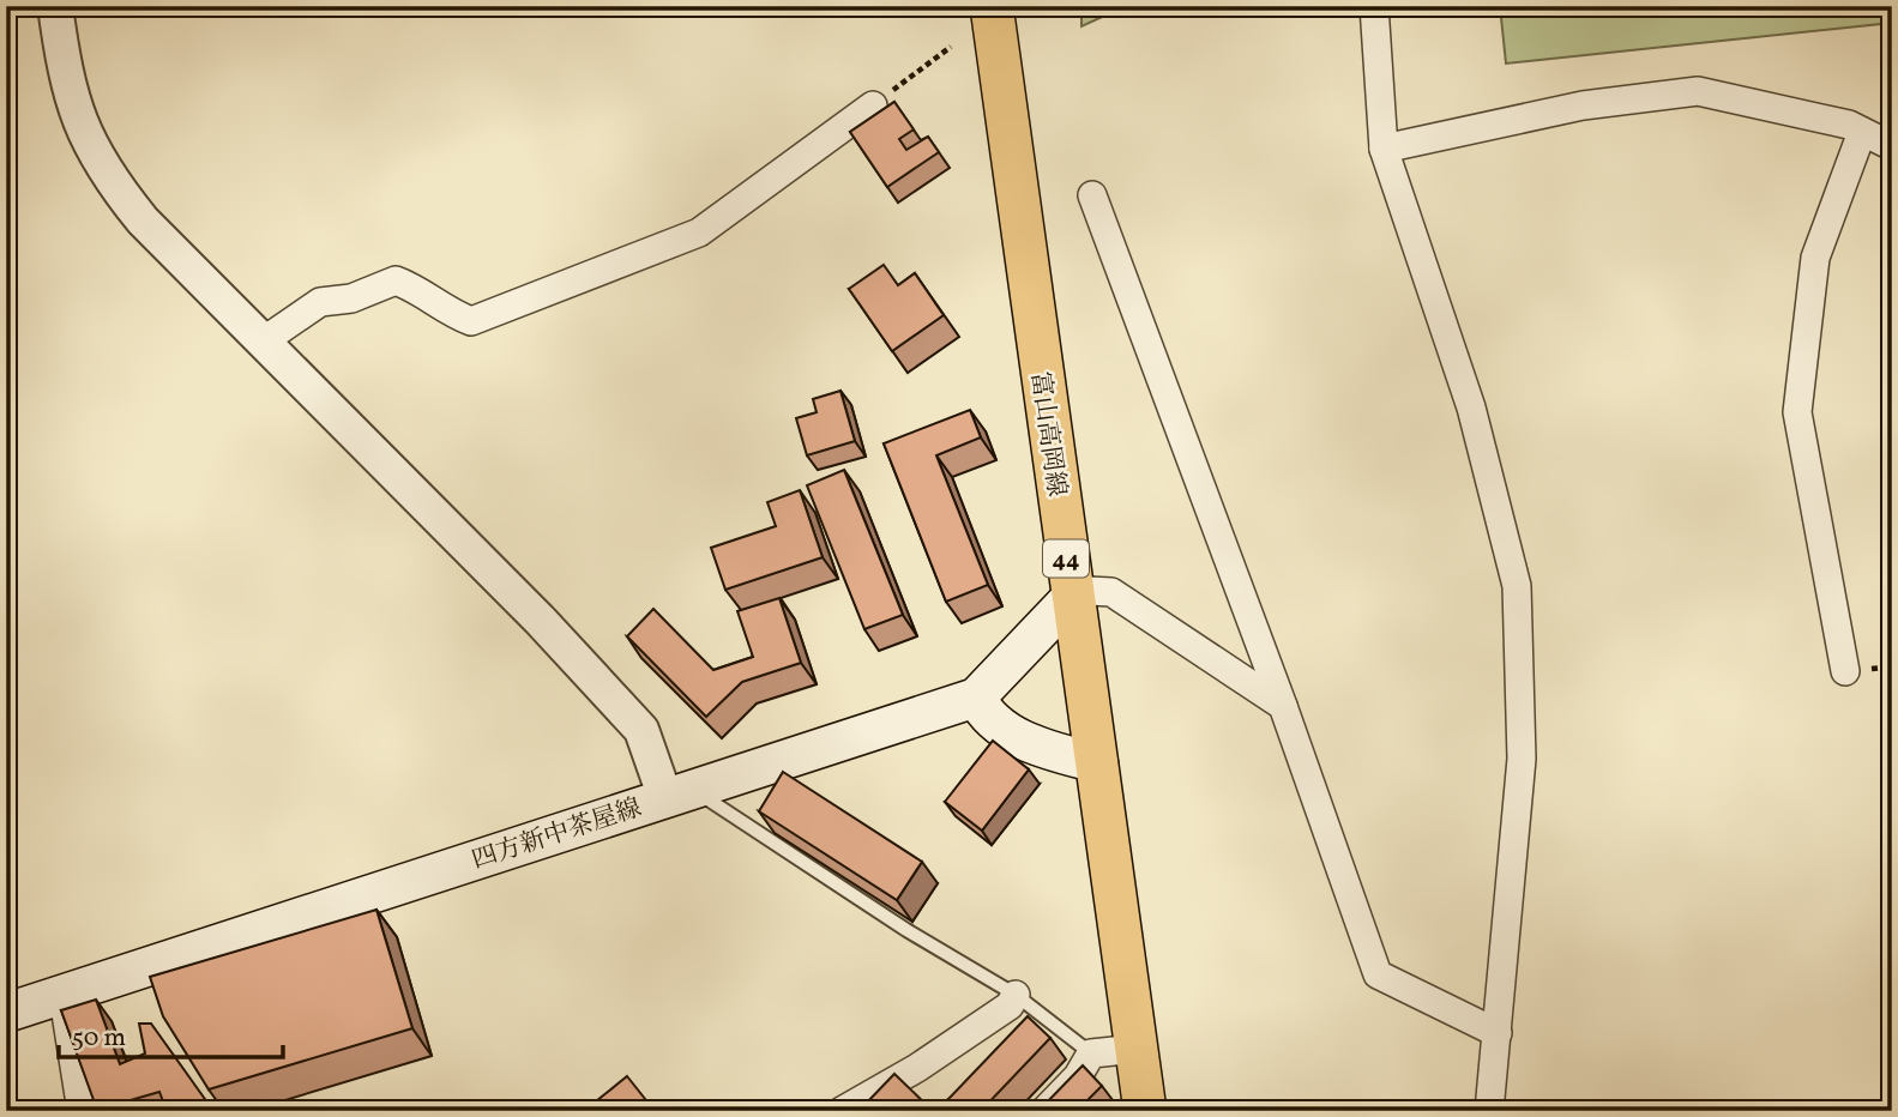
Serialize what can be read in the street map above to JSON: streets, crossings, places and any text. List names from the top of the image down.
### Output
{
  "streets": {
    "main road": ["富山高岡線", "44", "四方新中茶屋線"]
  },
  "crossings": [
    ["富山高岡線", "四方新中茶屋線"]
  ],
  "scale_bar": "50 m"
}
